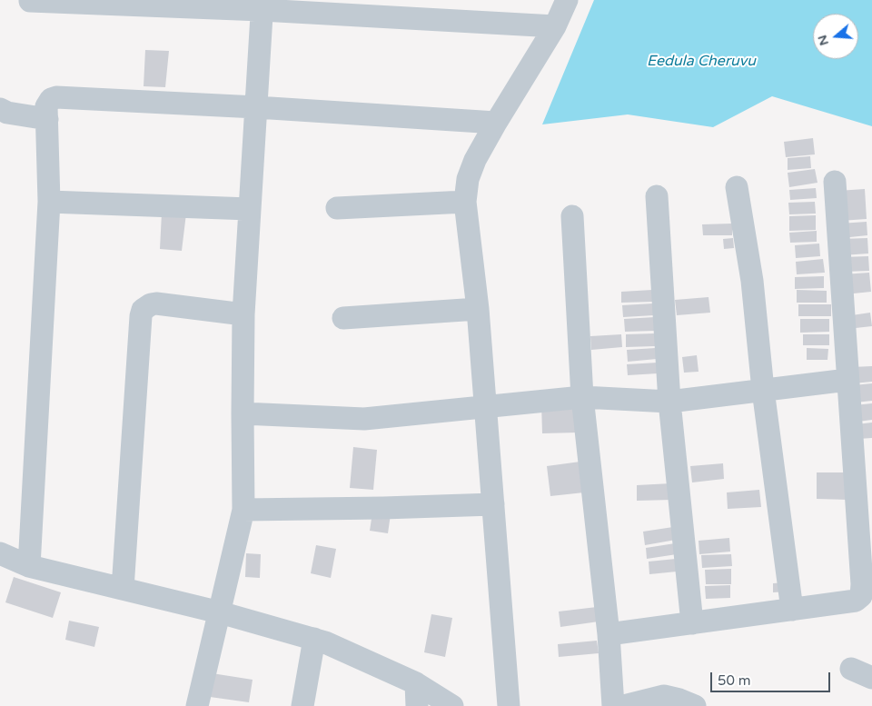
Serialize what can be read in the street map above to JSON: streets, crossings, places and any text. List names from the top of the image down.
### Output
{
  "water": ["Eedula Cheruvu"],
  "scale_bar": "50 m",
  "north": "left"
}
